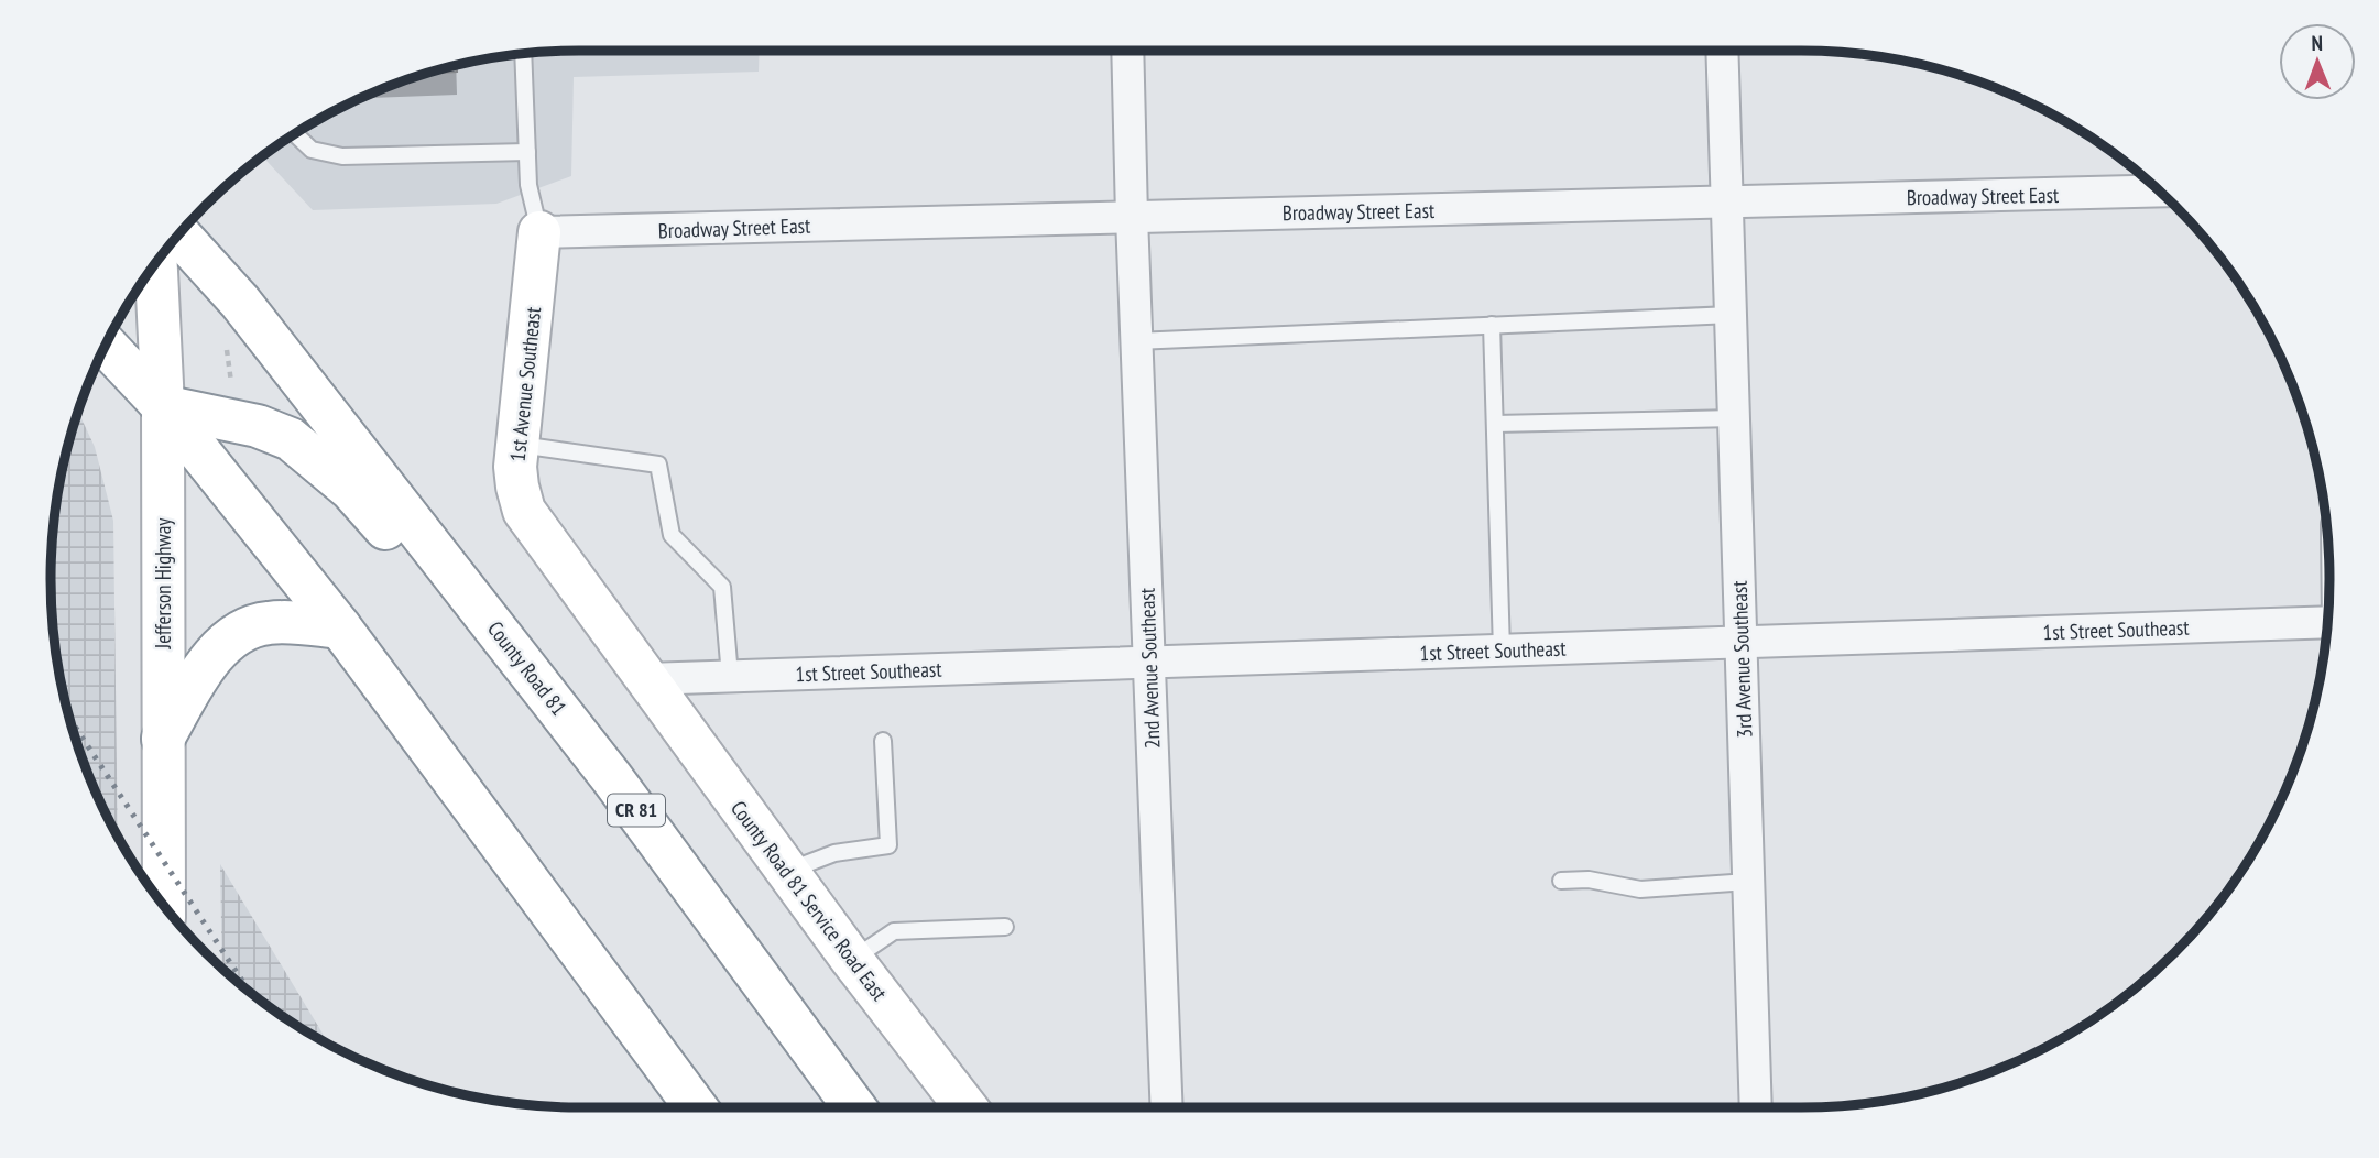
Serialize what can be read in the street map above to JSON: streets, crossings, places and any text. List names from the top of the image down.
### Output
{
  "streets": {
    "main road": [
      "1st Avenue Southeast",
      "Jefferson Highway",
      "County Road 81",
      "CR 81",
      "County Road 81 Service Road East"
    ],
    "street": [
      "Broadway Street East",
      "1st Street Southeast",
      "3rd Avenue Southeast",
      "2nd Avenue Southeast"
    ]
  },
  "crossings": [
    ["Broadway Street East", "1st Avenue Southeast"],
    ["Broadway Street East", "3rd Avenue Southeast"],
    ["Broadway Street East", "2nd Avenue Southeast"],
    ["1st Avenue Southeast", "1st Street Southeast"],
    ["1st Avenue Southeast", "County Road 81 Service Road East"],
    ["1st Street Southeast", "3rd Avenue Southeast"],
    ["1st Street Southeast", "2nd Avenue Southeast"],
    ["1st Street Southeast", "County Road 81 Service Road East"]
  ],
  "north": "top"
}
